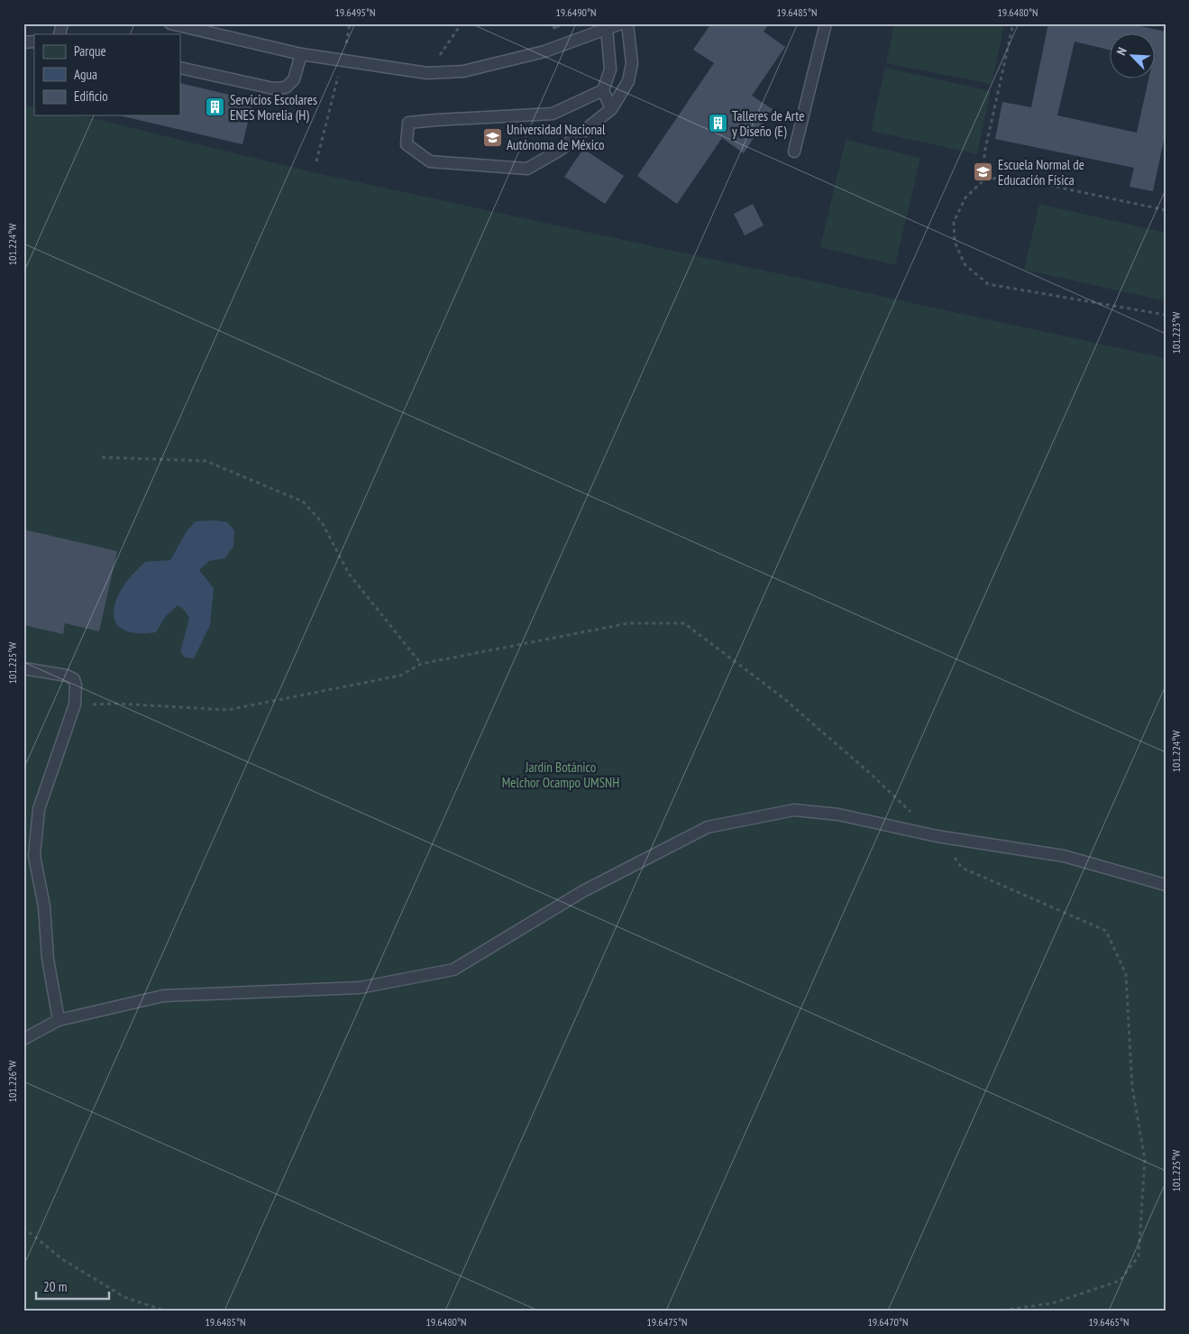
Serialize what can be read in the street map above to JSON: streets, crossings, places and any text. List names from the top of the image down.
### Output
{
  "parks": ["Jardín Botánico Melchor Ocampo UMSNH"],
  "places": {
    "building": ["Servicios Escolares ENES Morelia (H)", "Talleres de Arte y Diseño (E)"],
    "school or university": ["Universidad Nacional Autónoma de México", "Escuela Normal de Educación Física"]
  },
  "legend": ["Parque", "Agua", "Edificio"],
  "scale_bar": "20 m",
  "north": "top left",
  "coordinates": [
    "19.6495°N",
    "19.6490°N",
    "19.6485°N",
    "19.6480°N",
    "101.224°W",
    "101.223°W",
    "101.225°W",
    "101.226°W",
    "19.6475°N",
    "19.6470°N",
    "19.6465°N"
  ]
}
